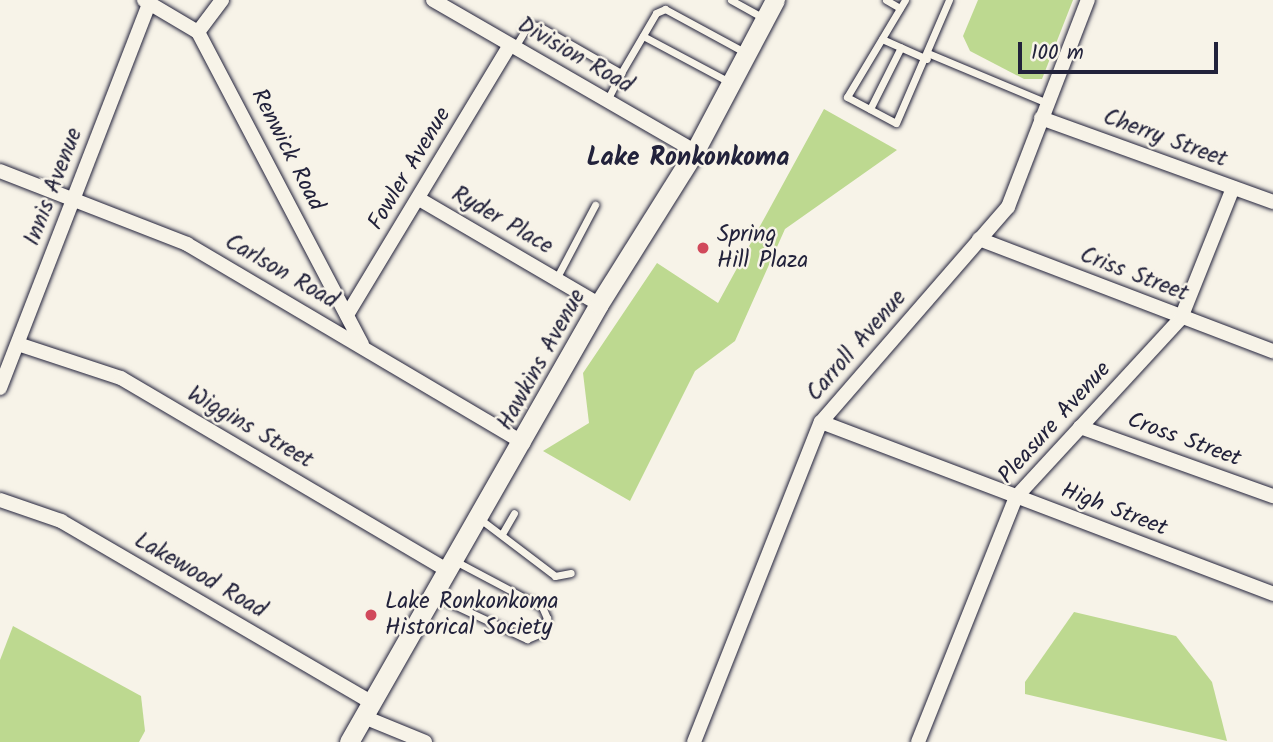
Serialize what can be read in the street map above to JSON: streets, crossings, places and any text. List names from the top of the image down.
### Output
{
  "streets": {
    "street": [
      "Division Road",
      "Cherry Street",
      "Renwick Road",
      "Fowler Avenue",
      "Innis Avenue",
      "Ryder Place",
      "Carlson Road",
      "Criss Street",
      "Carroll Avenue",
      "Hawkins Avenue",
      "Pleasure Avenue",
      "Wiggins Street",
      "Cross Street",
      "High Street",
      "Lakewood Road"
    ]
  },
  "crossings": [
    ["Division Road", "Fowler Avenue"],
    ["Division Road", "Hawkins Avenue"],
    ["Cherry Street", "Carroll Avenue"],
    ["Cherry Street", "Pleasure Avenue"],
    ["Renwick Road", "Fowler Avenue"],
    ["Renwick Road", "Carlson Road"],
    ["Fowler Avenue", "Ryder Place"],
    ["Innis Avenue", "Carlson Road"],
    ["Innis Avenue", "Wiggins Street"],
    ["Ryder Place", "Hawkins Avenue"],
    ["Carlson Road", "Hawkins Avenue"],
    ["Criss Street", "Carroll Avenue"],
    ["Criss Street", "Pleasure Avenue"],
    ["Carroll Avenue", "High Street"],
    ["Hawkins Avenue", "Wiggins Street"],
    ["Hawkins Avenue", "Lakewood Road"],
    ["Pleasure Avenue", "Cross Street"],
    ["Pleasure Avenue", "High Street"]
  ],
  "districts": ["Lake Ronkonkoma"],
  "places": ["Spring Hill Plaza", "Lake Ronkonkoma Historical Society"],
  "scale_bar": "100 m"
}
